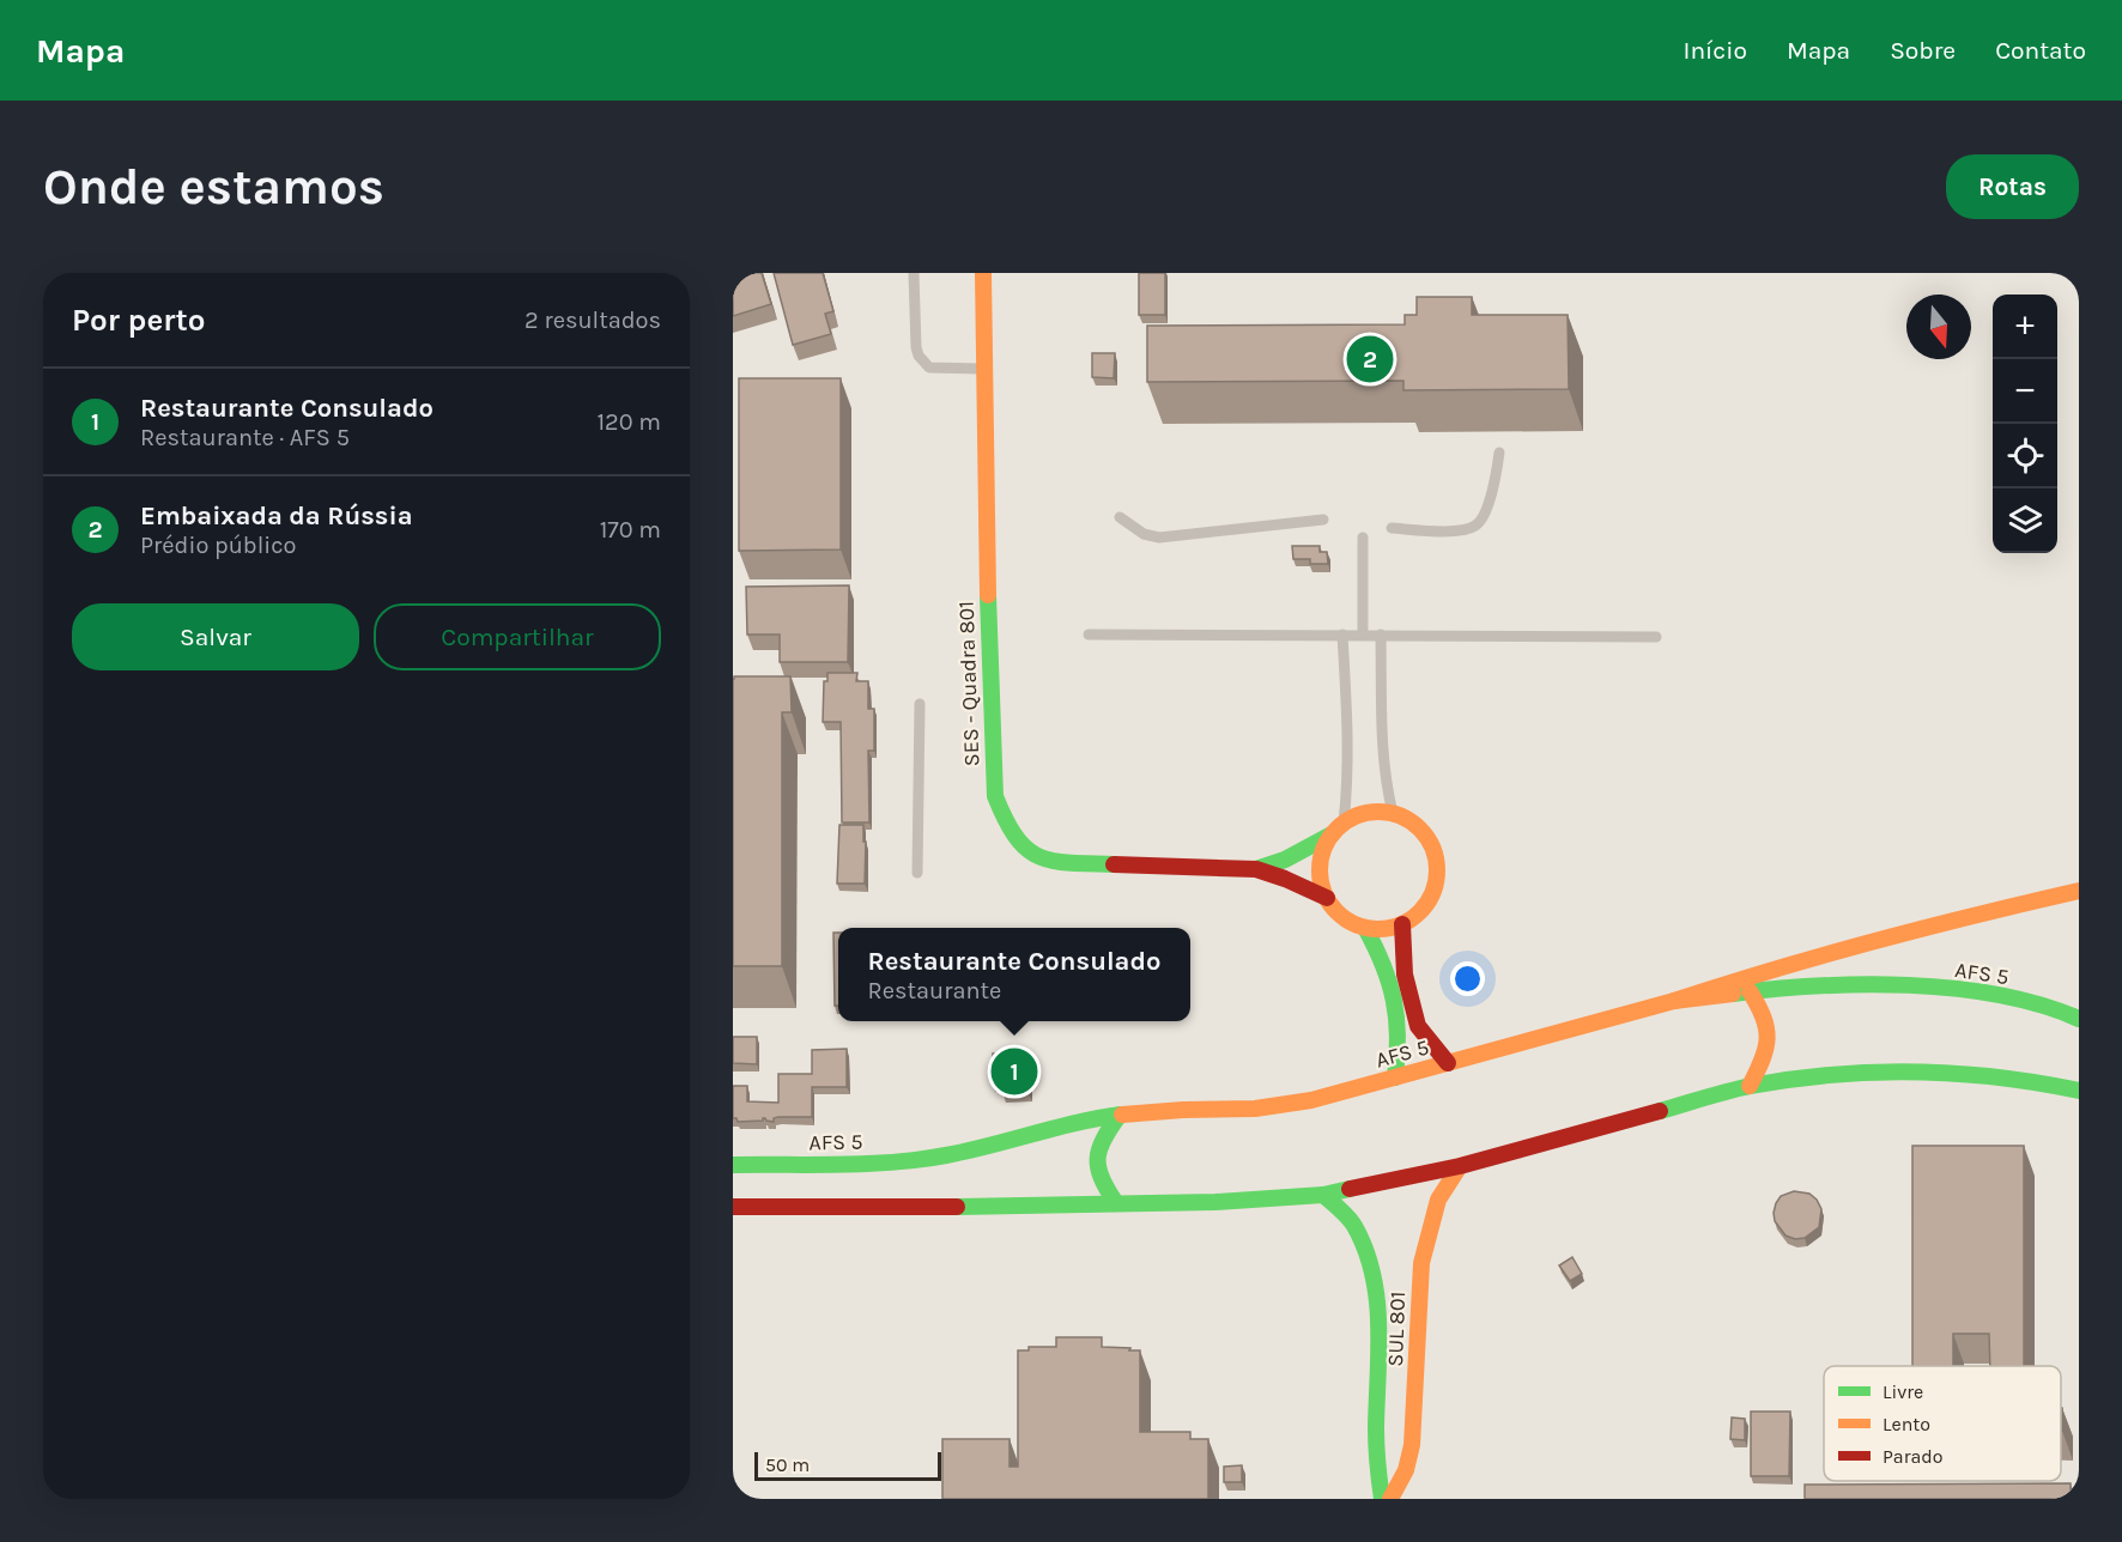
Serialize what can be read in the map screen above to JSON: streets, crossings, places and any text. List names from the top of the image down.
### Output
{
  "streets": {
    "main road": ["SES - Quadra 801", "AFS 5", "SUL 801"]
  },
  "legend": ["Livre", "Lento", "Parado"],
  "scale_bar": "50 m",
  "north": "bottom",
  "page": {
    "header": "Mapa",
    "nav": [
      "Início",
      "Mapa",
      "Sobre",
      "Contato"
    ],
    "buttons": [
      "Rotas",
      ["Salvar", "Compartilhar"]
    ],
    "title": "Onde estamos",
    "heading": ["Por perto", "2 resultados"],
    "map_buttons": ["+", "−"],
    "pins": ["2", "1"],
    "list": [
      {
        "mark": "1",
        "name": "Restaurante Consulado",
        "note": "Restaurante · AFS 5",
        "value": "120 m"
      },
      {
        "mark": "2",
        "name": "Embaixada da Rússia",
        "note": "Prédio público",
        "value": "170 m"
      }
    ],
    "popup": ["Restaurante Consulado", "Restaurante"],
    "scale": "50 m"
  }
}
